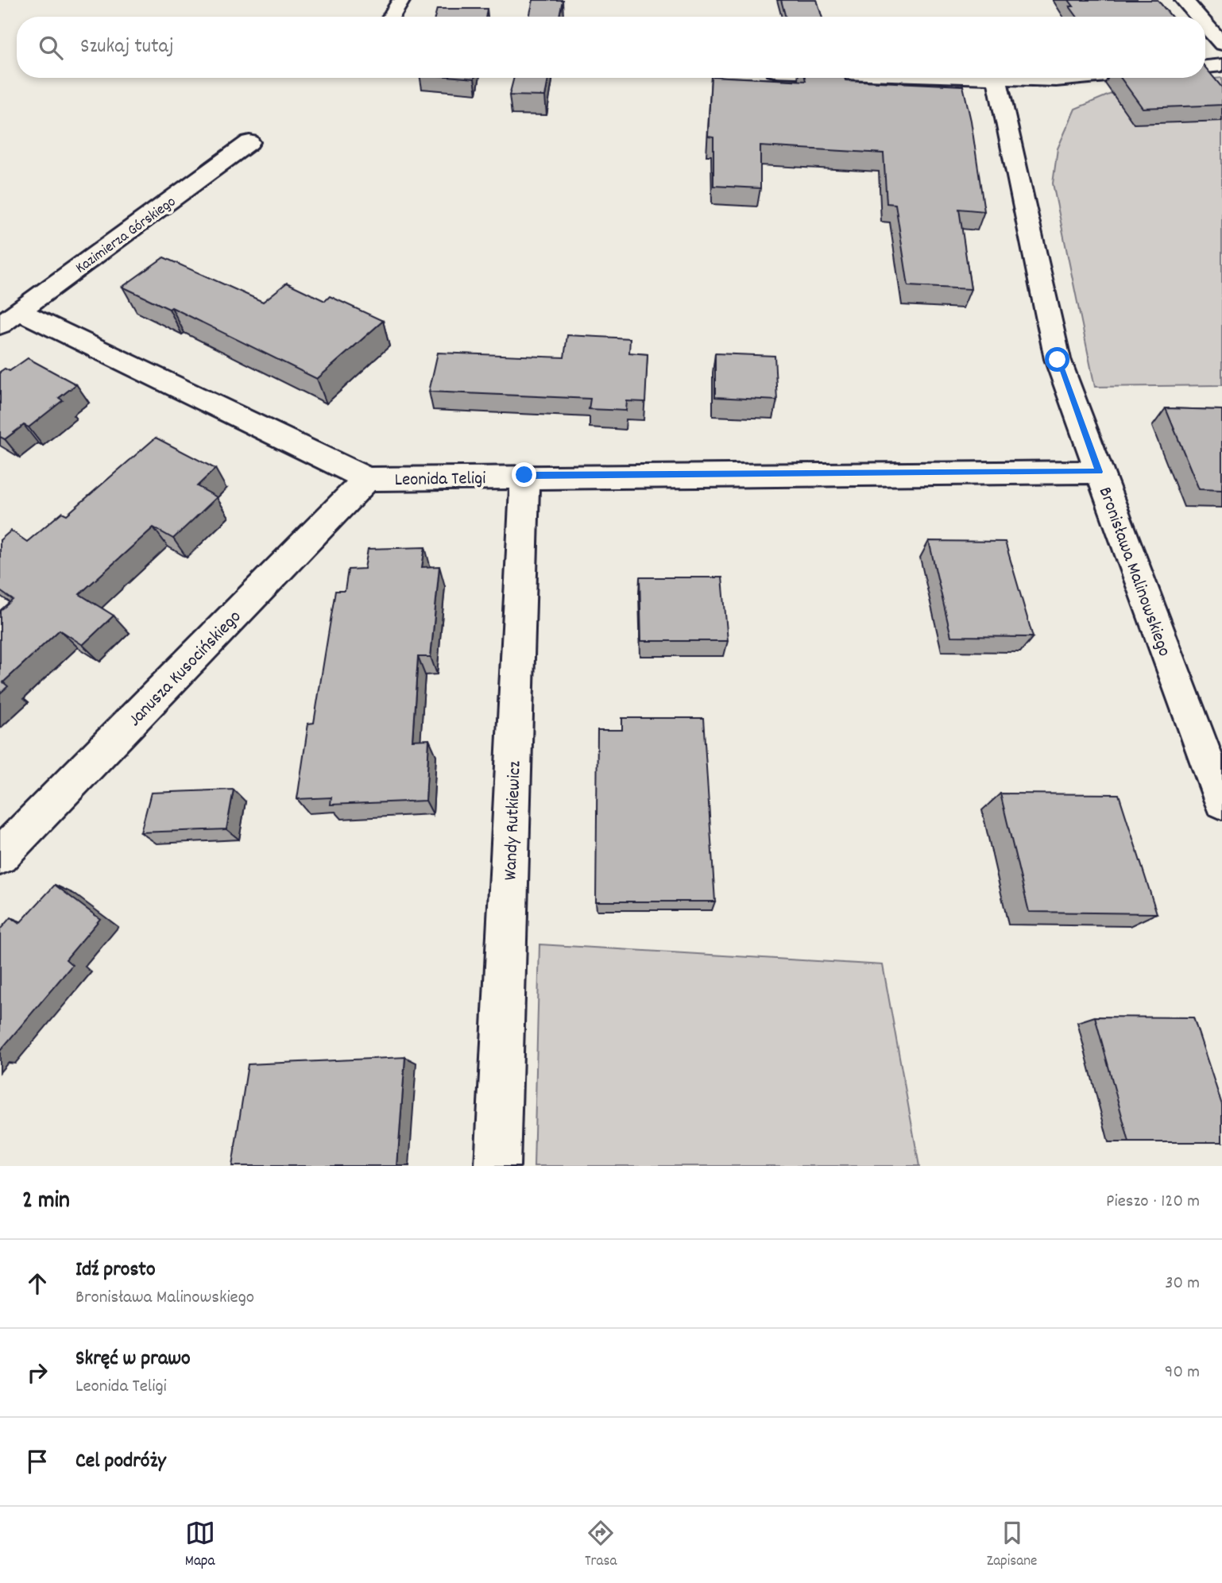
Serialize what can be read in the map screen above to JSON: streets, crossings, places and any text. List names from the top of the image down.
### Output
{
  "streets": {
    "street": [
      "Kazimierza Górskiego",
      "Leonida Teligi",
      "Bronisława Malinowskiego",
      "Janusza Kusocińskiego",
      "Wandy Rutkiewicz"
    ]
  },
  "crossings": [
    ["Kazimierza Górskiego", "Leonida Teligi"],
    ["Leonida Teligi", "Bronisława Malinowskiego"],
    ["Leonida Teligi", "Janusza Kusocińskiego"],
    ["Leonida Teligi", "Wandy Rutkiewicz"]
  ],
  "page": {
    "search": "Szukaj tutaj",
    "heading": ["2 min", "Pieszo · 120 m"],
    "list": [
      ["Idź prosto", "Bronisława Malinowskiego", "30 m"],
      ["Skręć w prawo", "Leonida Teligi", "90 m"],
      "Cel podróży"
    ],
    "nav": ["Mapa", "Trasa", "Zapisane"]
  }
}
